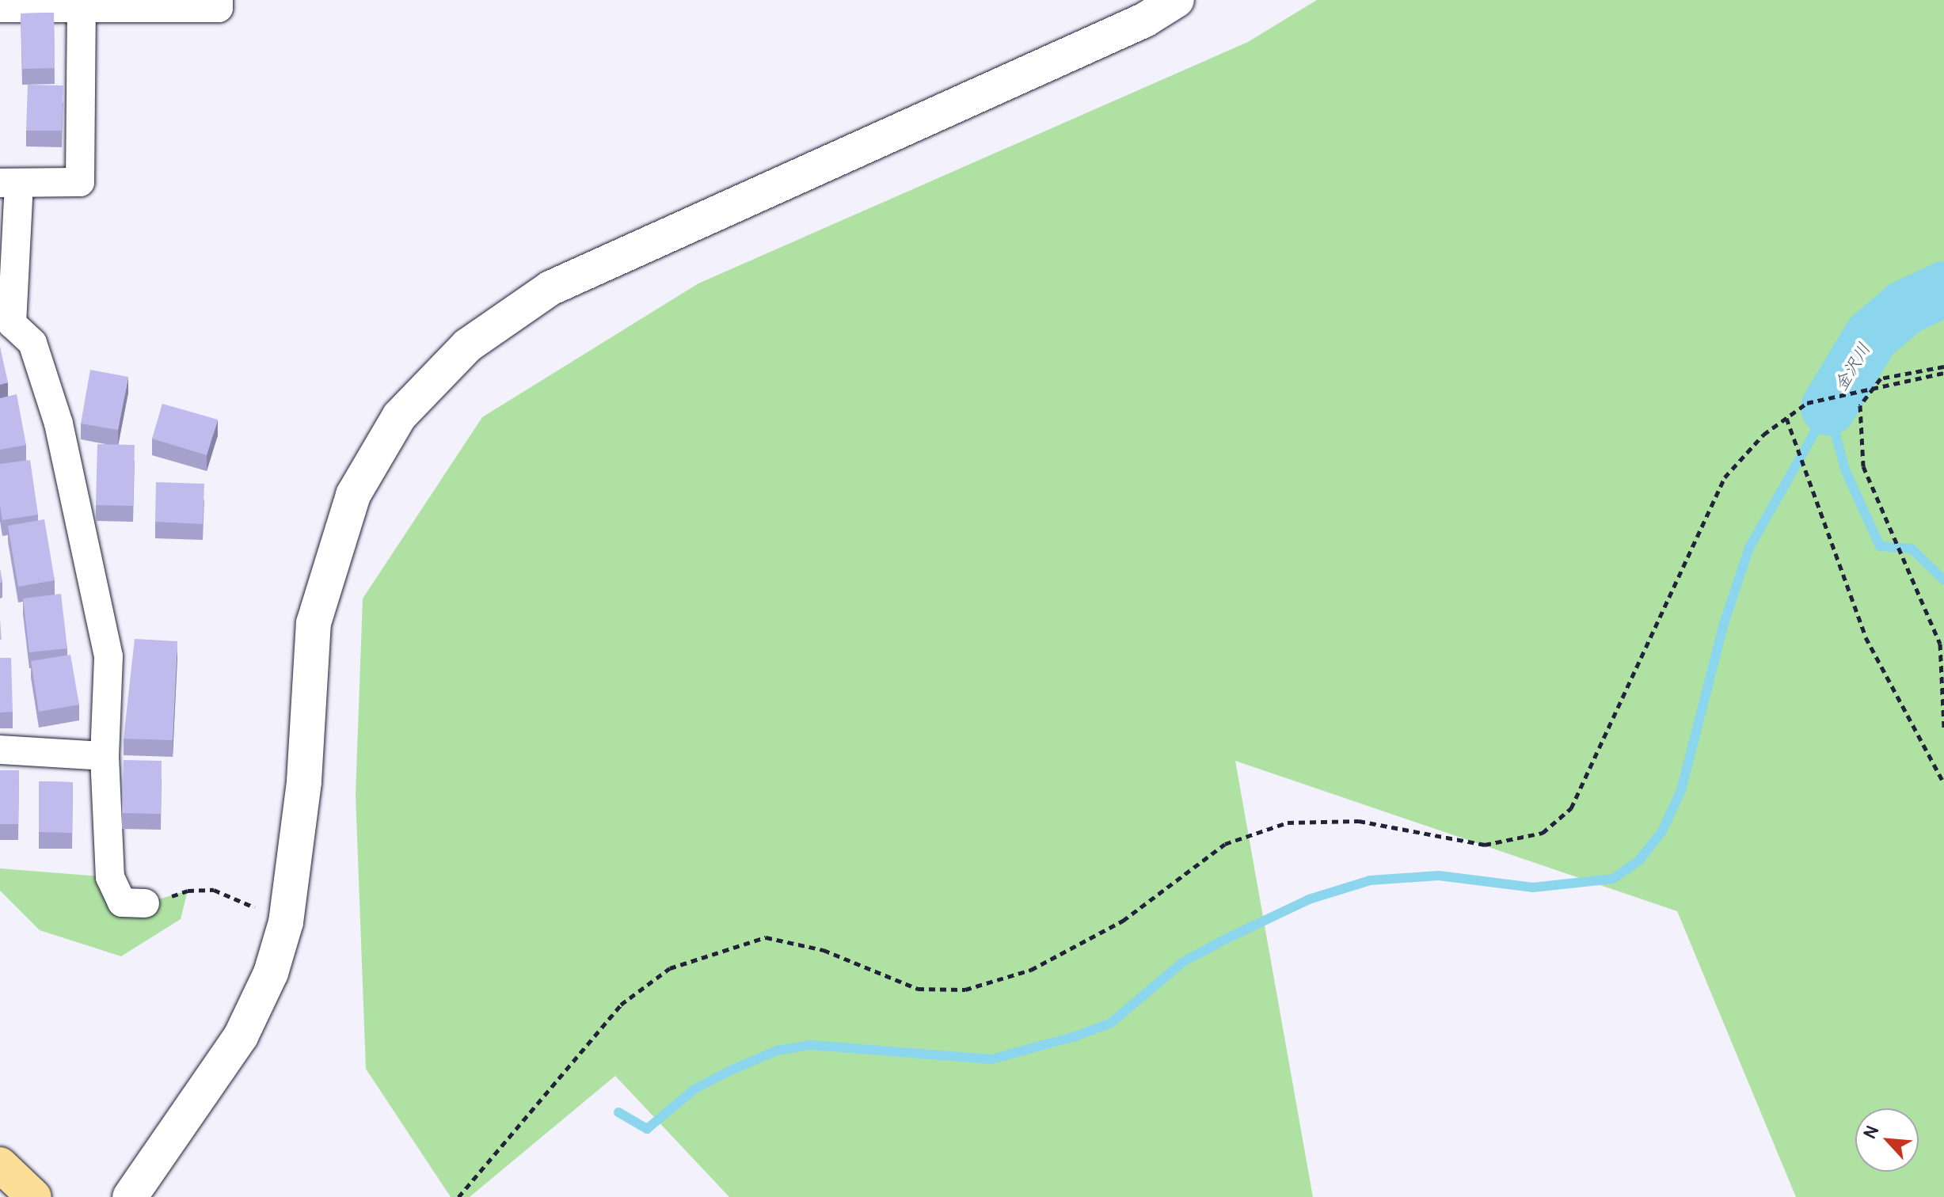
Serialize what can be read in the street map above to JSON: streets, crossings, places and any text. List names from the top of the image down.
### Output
{
  "water": ["金沢川"],
  "north": "top left"
}
